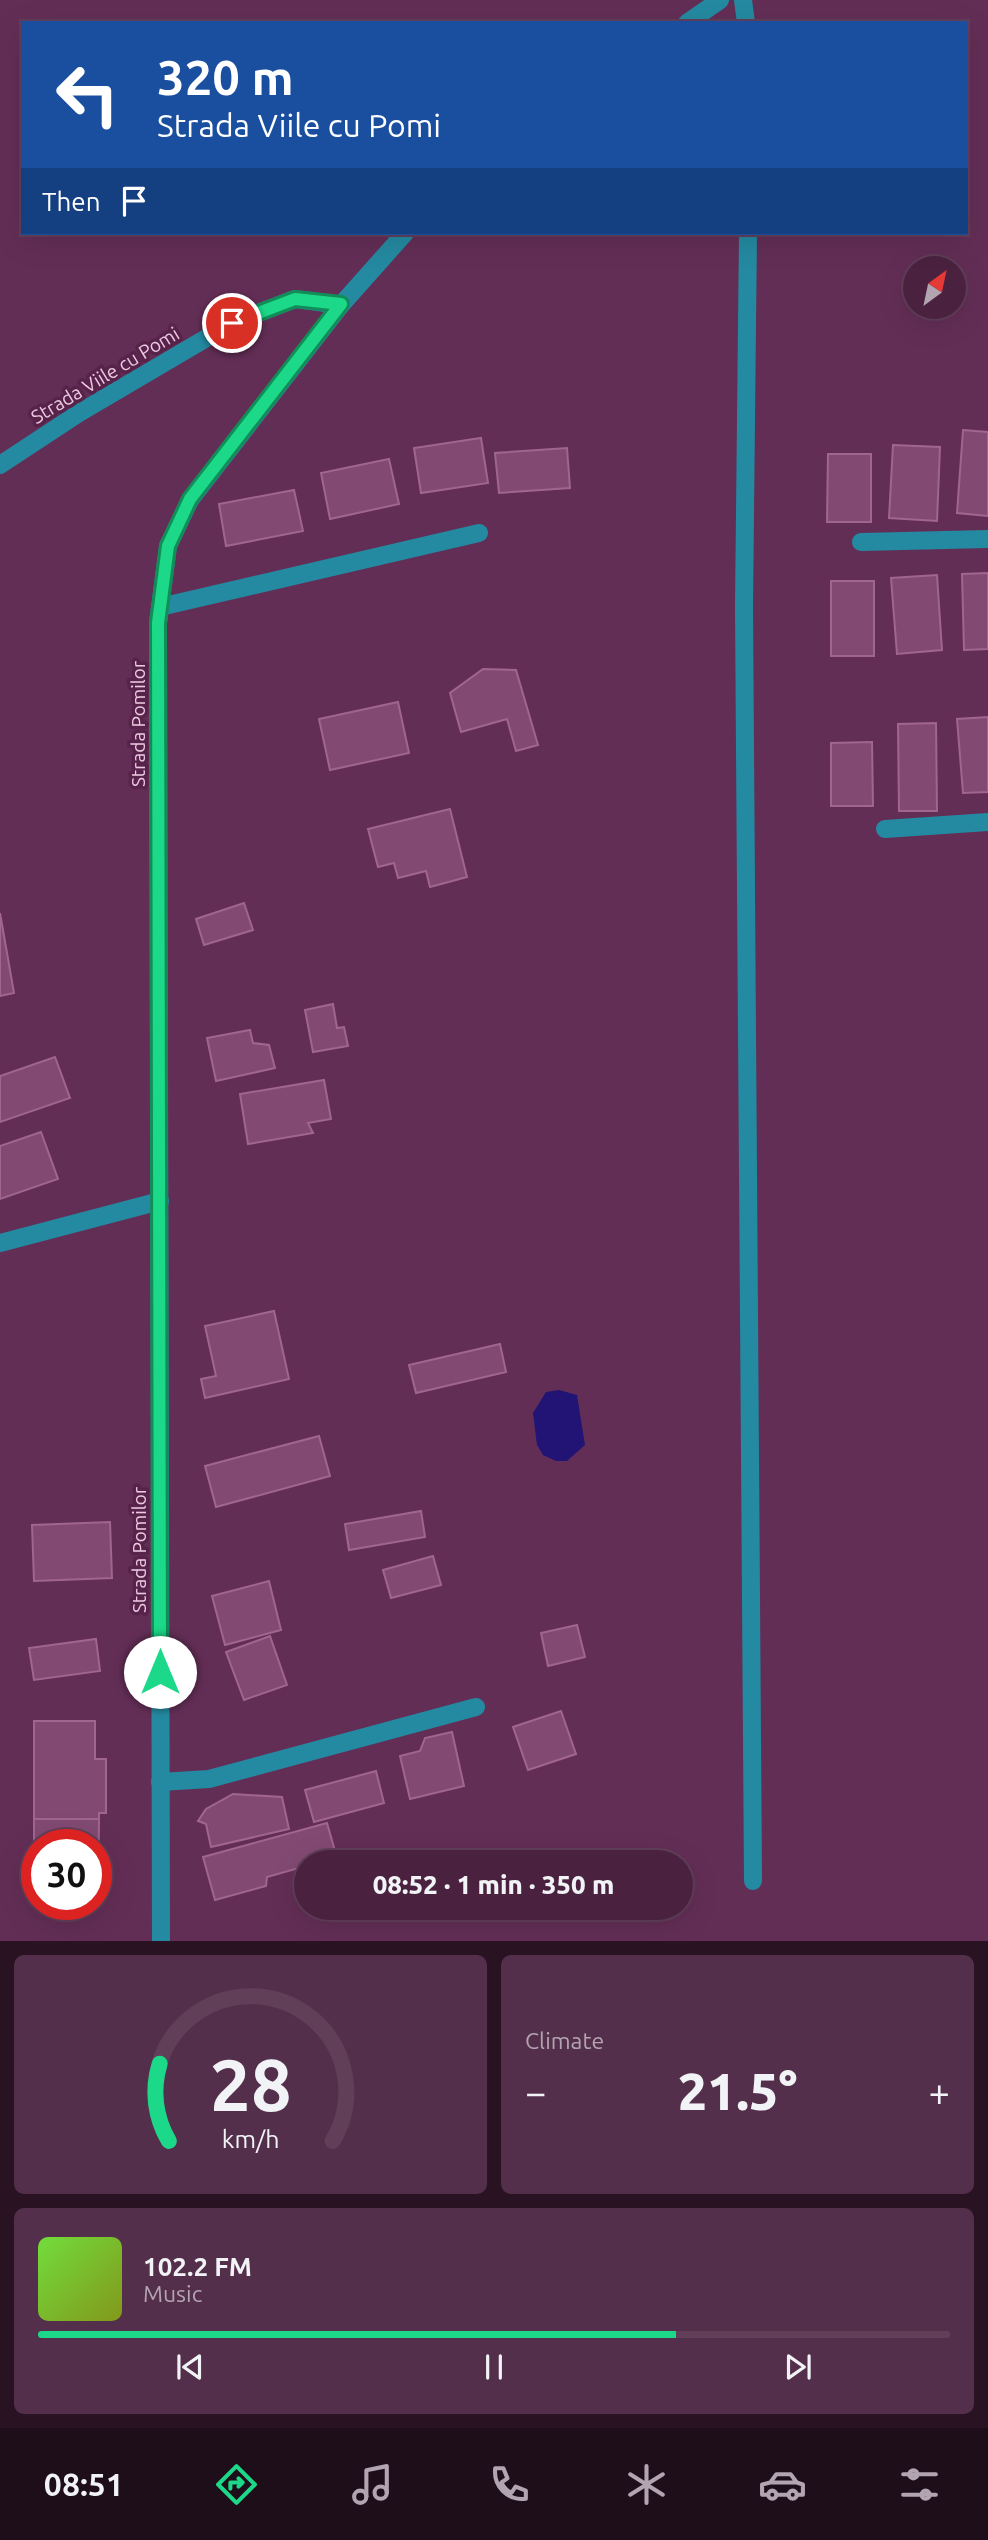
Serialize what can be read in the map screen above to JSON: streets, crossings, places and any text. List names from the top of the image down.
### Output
{
  "streets": {
    "street": ["Strada Viile cu Pomi", "Strada Pomilor"]
  },
  "crossings": [
    ["Strada Viile cu Pomi", "Strada Pomilor"]
  ],
  "north": "top right",
  "page": {
    "turn": ["320 m", "Strada Viile cu Pomi"],
    "then": "Then",
    "limit": "30",
    "trip": "08:52 · 1 min · 350 m",
    "tile": "Climate",
    "heat": ["−", "21.5°", "+"],
    "song": ["102.2 FM", "Music"],
    "tabs": "08:51",
    "gauge": ["28", "km/h"]
  }
}
